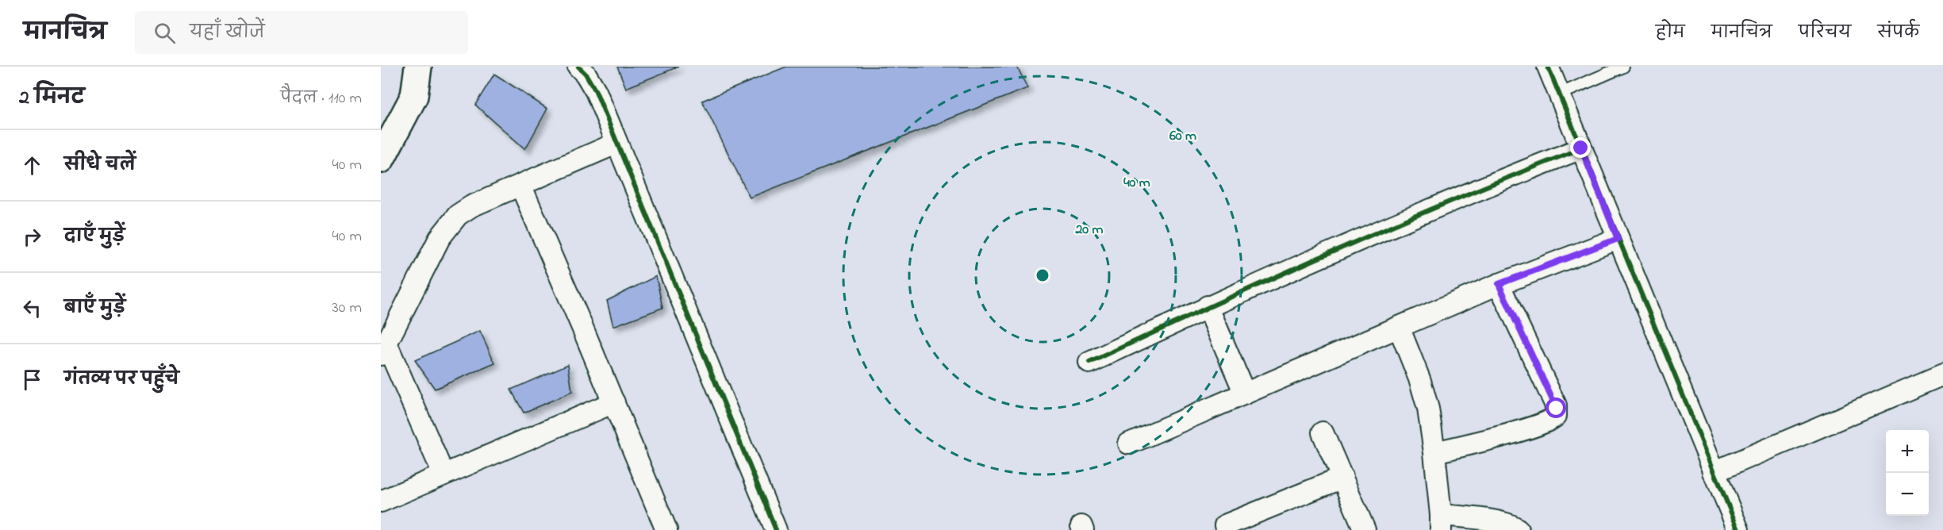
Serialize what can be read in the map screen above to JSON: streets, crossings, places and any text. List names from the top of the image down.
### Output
{
  "page": {
    "header": "मानचित्र",
    "search": "यहाँ खोजें",
    "nav": [
      "होम",
      "मानचित्र",
      "परिचय",
      "संपर्क"
    ],
    "heading": ["2 मिनट", "पैदल · 110 m"],
    "list": [
      ["सीधे चलें", "40 m"],
      ["दाएँ मुड़ें", "40 m"],
      ["बाएँ मुड़ें", "30 m"],
      "गंतव्य पर पहुँचे"
    ],
    "map_buttons": ["+", "−"]
  },
  "rings": ["60 m", "40 m", "20 m"]
}
